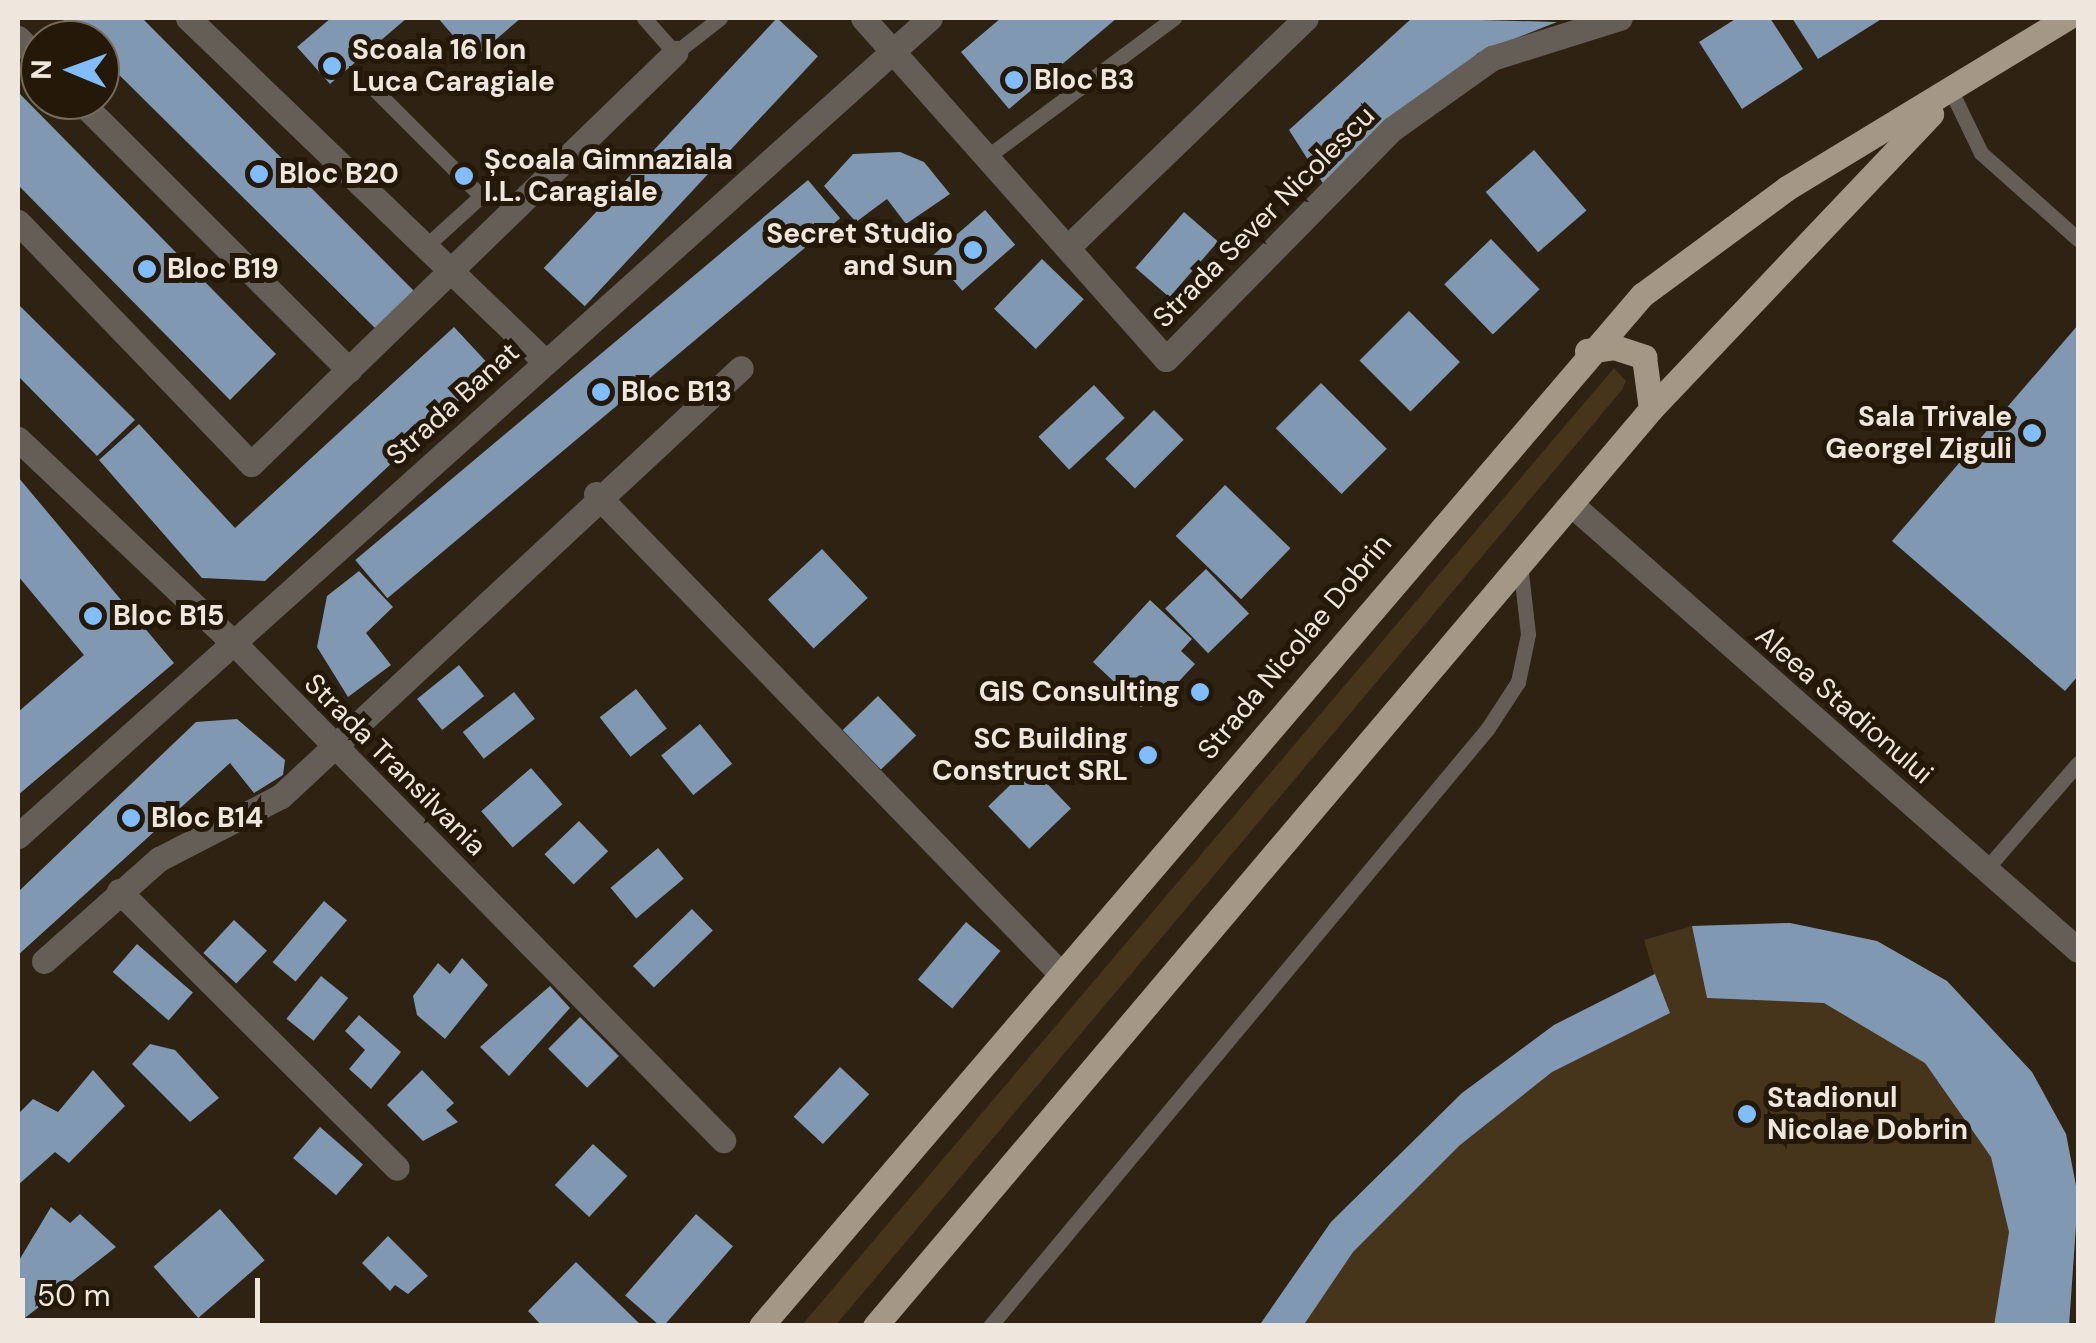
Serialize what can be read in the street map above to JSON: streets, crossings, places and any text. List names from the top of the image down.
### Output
{
  "streets": {
    "main road": ["Strada Nicolae Dobrin"],
    "street": [
      "Strada Sever Nicolescu",
      "Strada Banat",
      "Aleea Stadionului",
      "Strada Transilvania"
    ]
  },
  "crossings": [
    ["Strada Banat", "Strada Transilvania"],
    ["Strada Nicolae Dobrin", "Aleea Stadionului"]
  ],
  "places": [
    "Scoala 16 Ion Luca Caragiale",
    "Bloc B3",
    "Bloc B20",
    "Școala Gimnaziala I.L. Caragiale",
    "Secret Studio and Sun",
    "Bloc B19",
    "Bloc B13",
    "Sala Trivale Georgel Ziguli",
    "Bloc B15",
    "GIS Consulting",
    "SC Building Construct SRL",
    "Bloc B14",
    "Stadionul Nicolae Dobrin"
  ],
  "scale_bar": "50 m",
  "north": "left"
}
